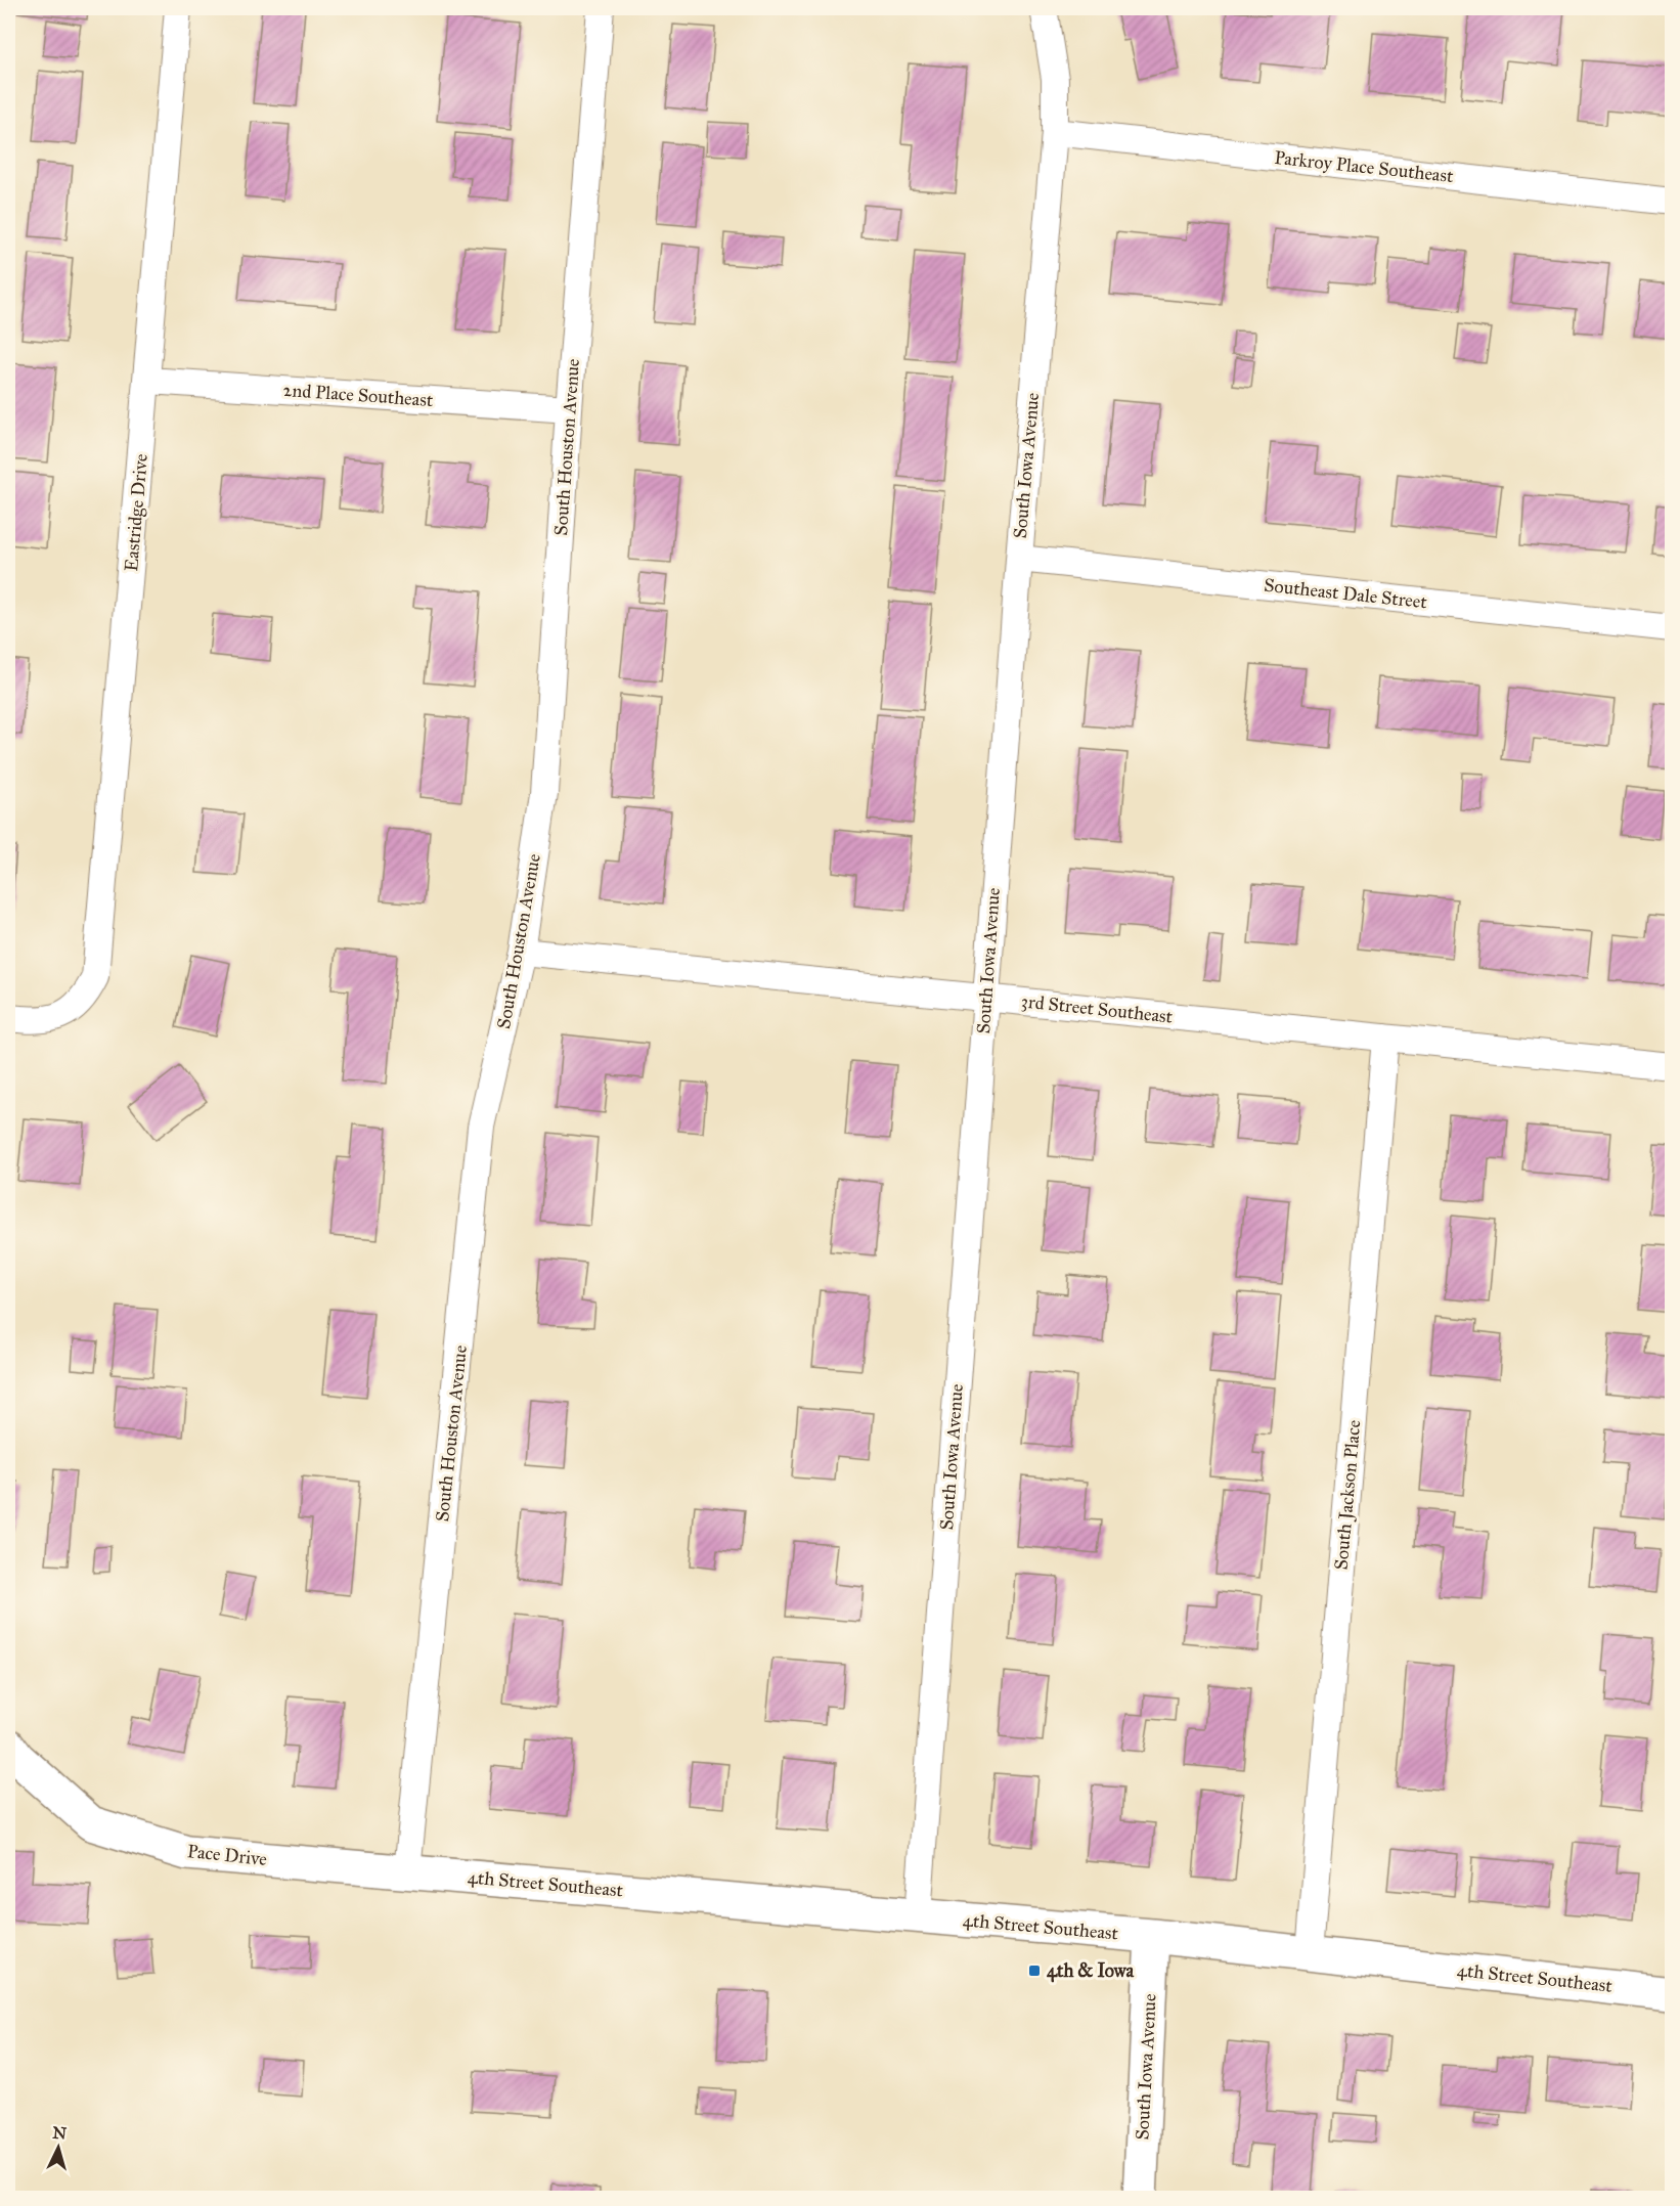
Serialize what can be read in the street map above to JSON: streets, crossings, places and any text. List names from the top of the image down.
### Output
{
  "streets": {
    "street": [
      "Parkroy Place Southeast",
      "2nd Place Southeast",
      "South Houston Avenue",
      "South Iowa Avenue",
      "Eastridge Drive",
      "Southeast Dale Street",
      "3rd Street Southeast",
      "South Jackson Place",
      "Pace Drive",
      "4th Street Southeast"
    ]
  },
  "crossings": [
    ["Parkroy Place Southeast", "South Iowa Avenue"],
    ["2nd Place Southeast", "South Houston Avenue"],
    ["2nd Place Southeast", "Eastridge Drive"],
    ["South Houston Avenue", "3rd Street Southeast"],
    ["South Houston Avenue", "Pace Drive"],
    ["South Houston Avenue", "4th Street Southeast"],
    ["South Iowa Avenue", "Southeast Dale Street"],
    ["South Iowa Avenue", "3rd Street Southeast"],
    ["South Iowa Avenue", "4th Street Southeast"],
    ["3rd Street Southeast", "South Jackson Place"],
    ["South Jackson Place", "4th Street Southeast"],
    ["Pace Drive", "4th Street Southeast"]
  ],
  "places": {
    "transit": ["4th & Iowa"]
  },
  "north": "top"
}
